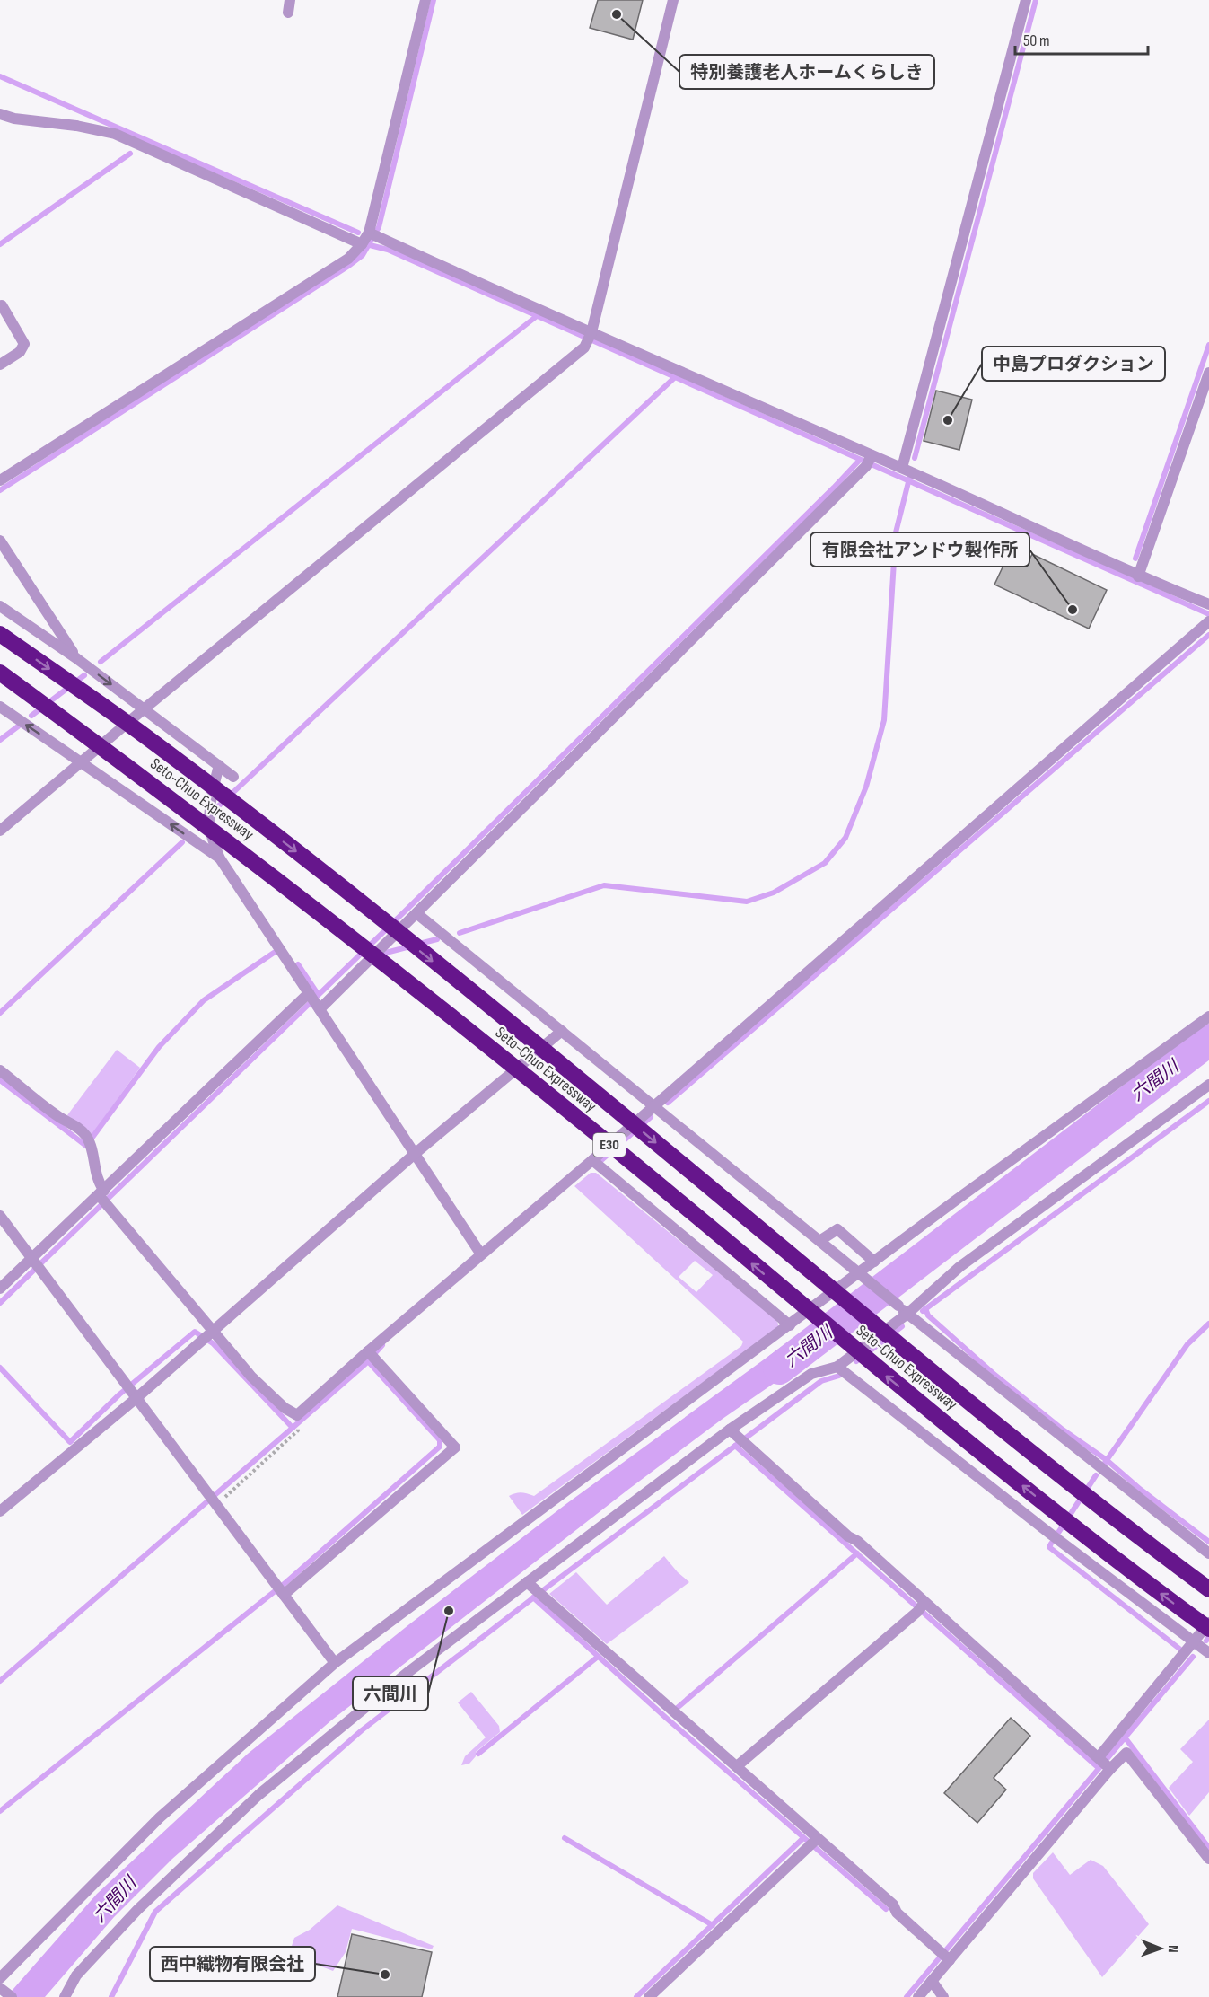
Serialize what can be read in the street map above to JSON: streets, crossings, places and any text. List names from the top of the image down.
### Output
{
  "streets": {
    "highway": ["Seto-Chuo Expressway", "E30"]
  },
  "water": ["六間川"],
  "places": [
    "特別養護老人ホームくらしき",
    "中島プロダクション",
    "有限会社アンドウ製作所",
    "六間川",
    "西中織物有限会社"
  ],
  "scale_bar": "50 m",
  "north": "right"
}
